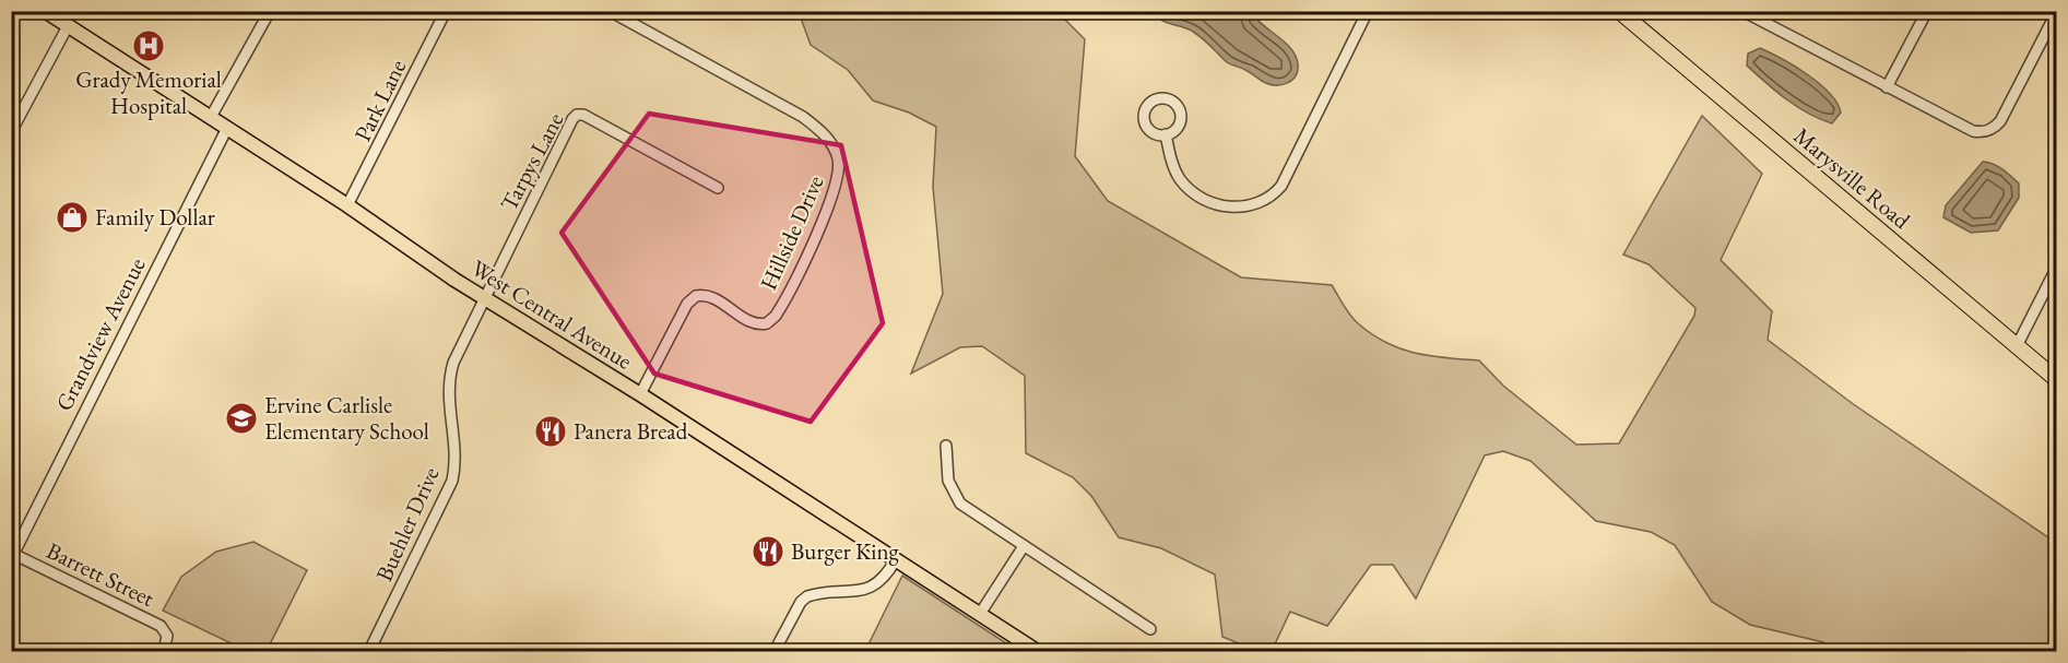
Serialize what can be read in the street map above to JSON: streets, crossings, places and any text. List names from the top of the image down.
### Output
{
  "streets": {
    "highway": ["Marysville Road"],
    "main road": ["West Central Avenue"],
    "street": [
      "Park Lane",
      "Tarpys Lane",
      "Hillside Drive",
      "Grandview Avenue",
      "Buehler Drive",
      "Barrett Street"
    ]
  },
  "crossings": [
    ["Park Lane", "West Central Avenue"],
    ["Tarpys Lane", "West Central Avenue"],
    ["Tarpys Lane", "Buehler Drive"],
    ["Hillside Drive", "West Central Avenue"],
    ["West Central Avenue", "Grandview Avenue"],
    ["West Central Avenue", "Buehler Drive"],
    ["Grandview Avenue", "Barrett Street"]
  ],
  "places": {
    "hospital": ["Grady Memorial Hospital"],
    "shop": ["Family Dollar"],
    "school or university": ["Ervine Carlisle Elementary School"],
    "restaurant": ["Panera Bread", "Burger King"]
  }
}
